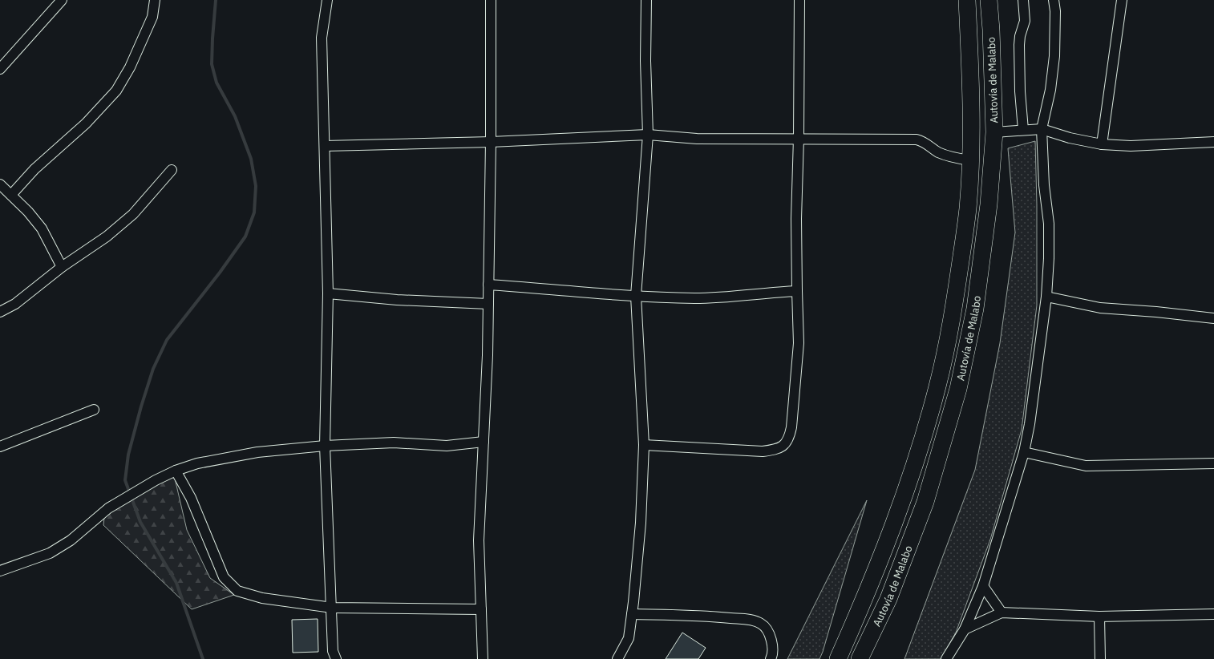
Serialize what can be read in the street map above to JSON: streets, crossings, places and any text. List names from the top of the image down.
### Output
{
  "streets": {
    "highway": ["Autovía de Malabo"]
  }
}
